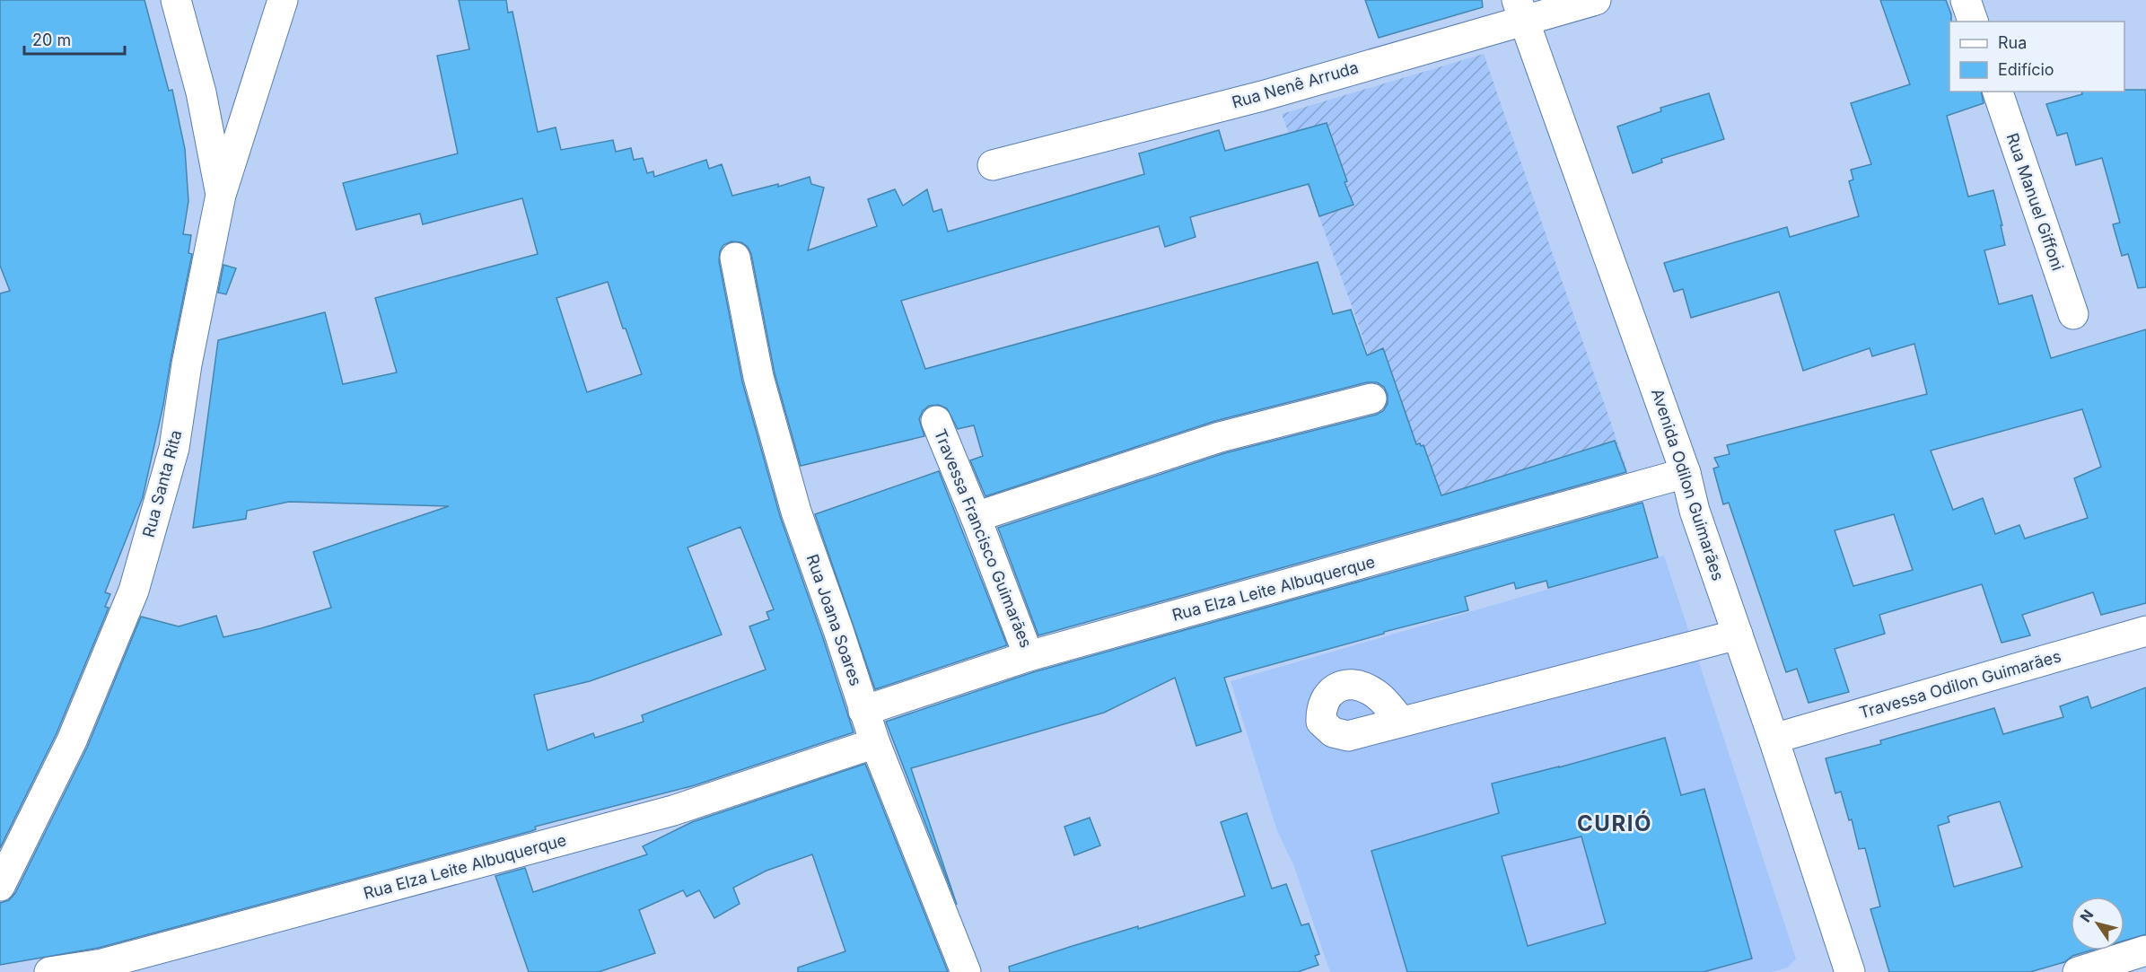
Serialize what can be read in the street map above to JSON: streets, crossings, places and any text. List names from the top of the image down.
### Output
{
  "streets": {
    "street": [
      "Rua Nenê Arruda",
      "Rua Manuel Giffoni",
      "Rua Santa Rita",
      "Avenida Odilon Guimarães",
      "Travessa Francisco Guimarães",
      "Rua Elza Leite Albuquerque",
      "Rua Joana Soares",
      "Travessa Odilon Guimarães"
    ]
  },
  "crossings": [
    ["Rua Nenê Arruda", "Avenida Odilon Guimarães"],
    ["Avenida Odilon Guimarães", "Rua Elza Leite Albuquerque"],
    ["Avenida Odilon Guimarães", "Travessa Odilon Guimarães"],
    ["Travessa Francisco Guimarães", "Rua Elza Leite Albuquerque"],
    ["Rua Elza Leite Albuquerque", "Rua Joana Soares"]
  ],
  "districts": ["CURIÓ"],
  "legend": ["Rua", "Edifício"],
  "scale_bar": "20 m",
  "north": "top left"
}
